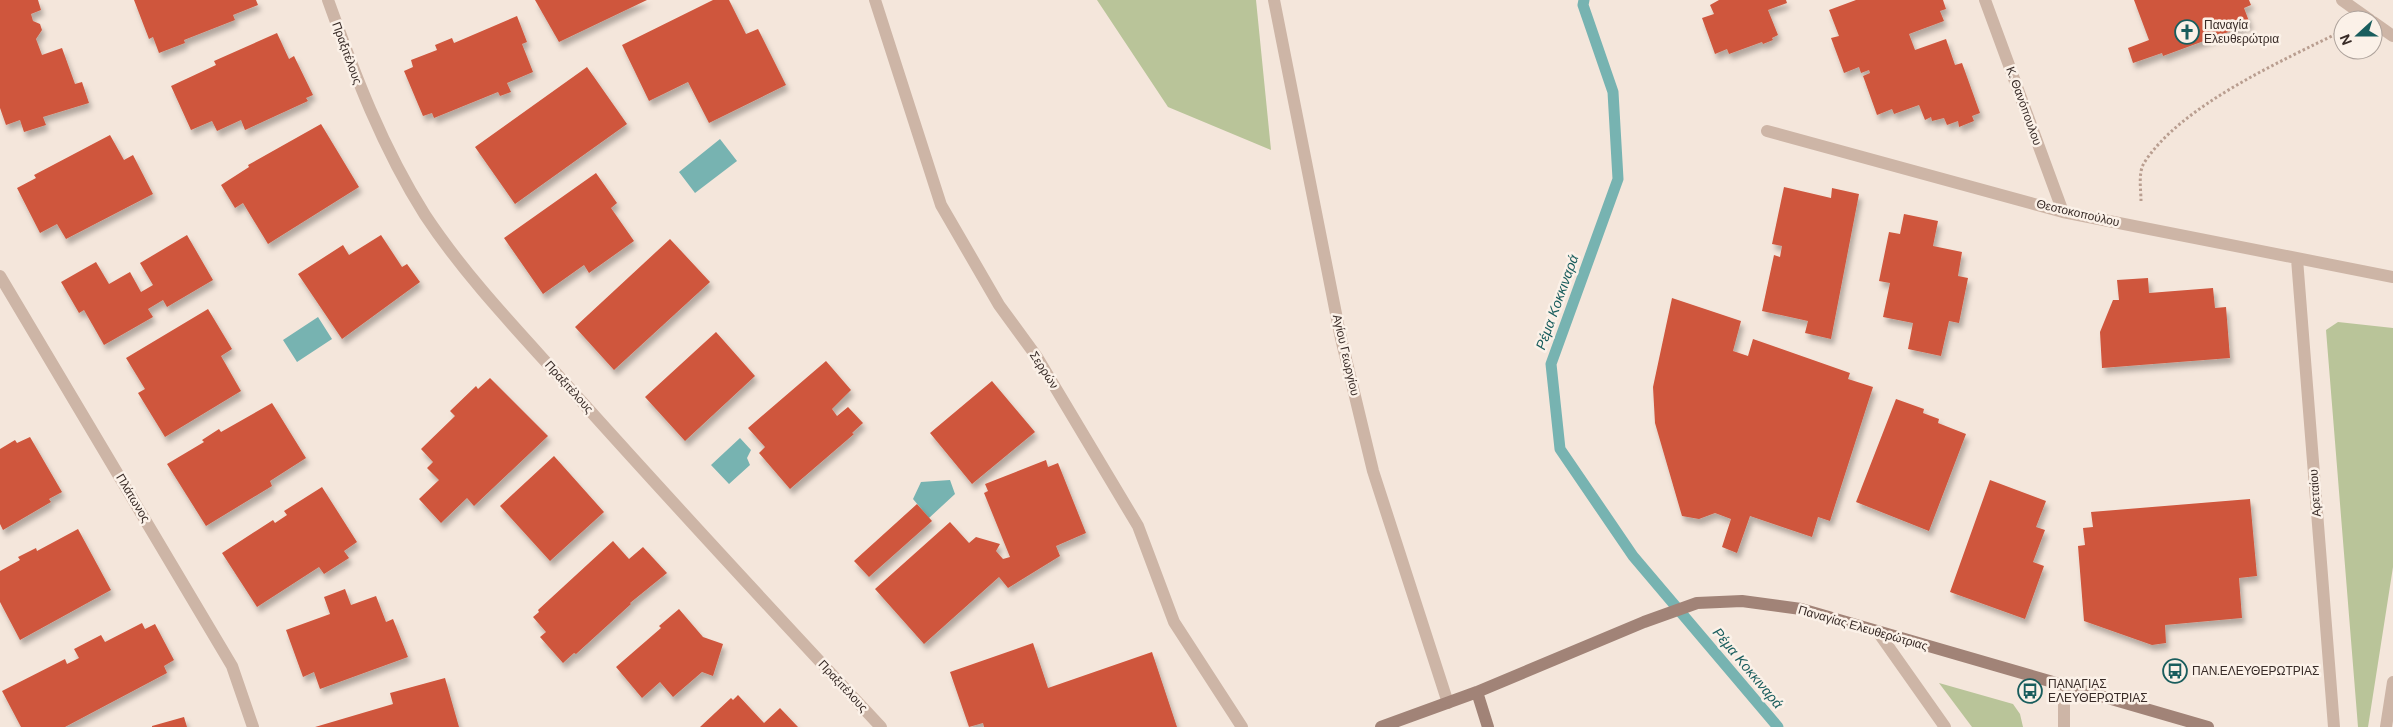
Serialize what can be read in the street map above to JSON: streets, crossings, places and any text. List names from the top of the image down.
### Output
{
  "streets": {
    "street": [
      "Πραξιτέλους",
      "Κ. Θανόπουλου",
      "Θεοτοκοπούλου",
      "Αγίου Γεωργίου",
      "Σερρών",
      "Αρεταίου",
      "Πλάτωνος",
      "Παναγίας Ελευθερώτριας"
    ]
  },
  "crossings": [
    ["Κ. Θανόπουλου", "Θεοτοκοπούλου"],
    ["Θεοτοκοπούλου", "Αρεταίου"],
    ["Αγίου Γεωργίου", "Παναγίας Ελευθερώτριας"]
  ],
  "water": ["Ρέμα Κοκκιναρά"],
  "places": {
    "church": ["Παναγία Ελευθερώτρια"],
    "bus stop": ["ΠΑΝ.ΕΛΕΥΘΕΡΩΤΡΙΑΣ", "ΠΑΝΑΓΙΑΣ ΕΛΕΥΘΕΡΩΤΡΙΑΣ"]
  },
  "north": "left"
}
